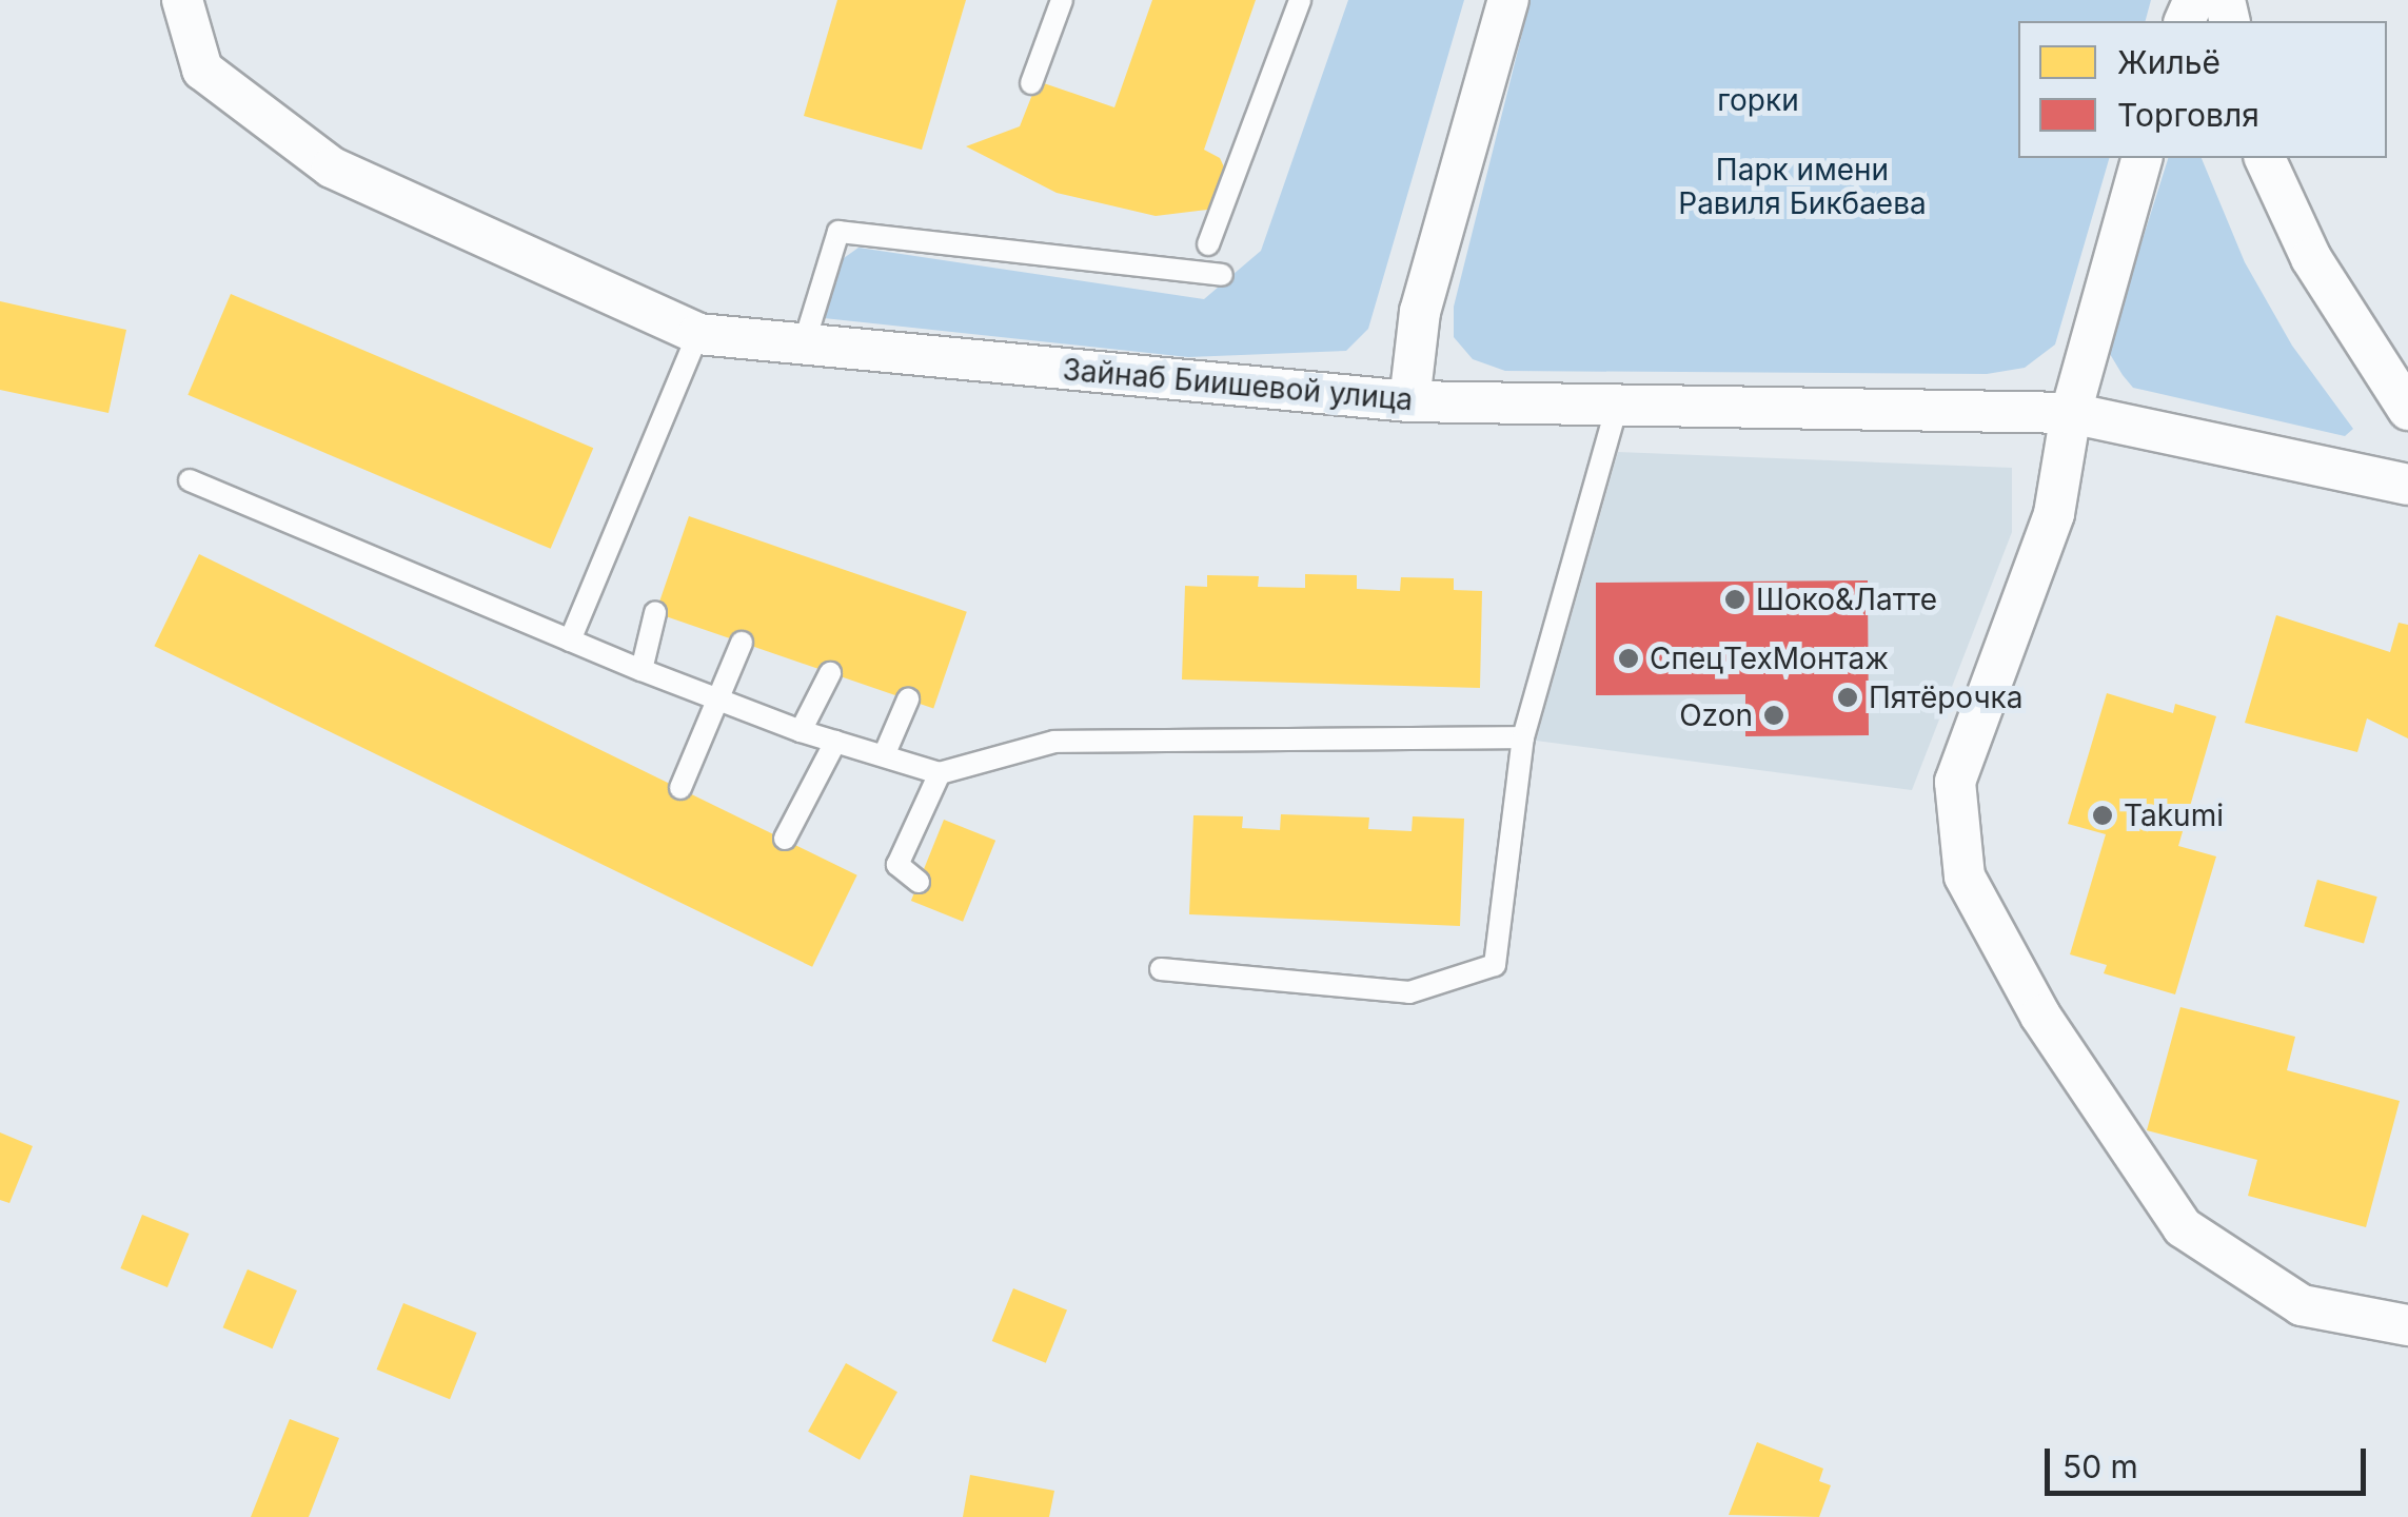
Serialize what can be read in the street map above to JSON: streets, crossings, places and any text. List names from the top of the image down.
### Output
{
  "streets": {
    "street": ["Зайнаб Биишевой улица"]
  },
  "parks": ["горки", "Парк имени Равиля Бикбаева"],
  "places": [
    "Шоко&Латте",
    "СпецТехМонтаж",
    "Пятёрочка",
    "Ozon",
    "Takumi"
  ],
  "legend": ["Жильё", "Торговля"],
  "scale_bar": "50 m"
}
